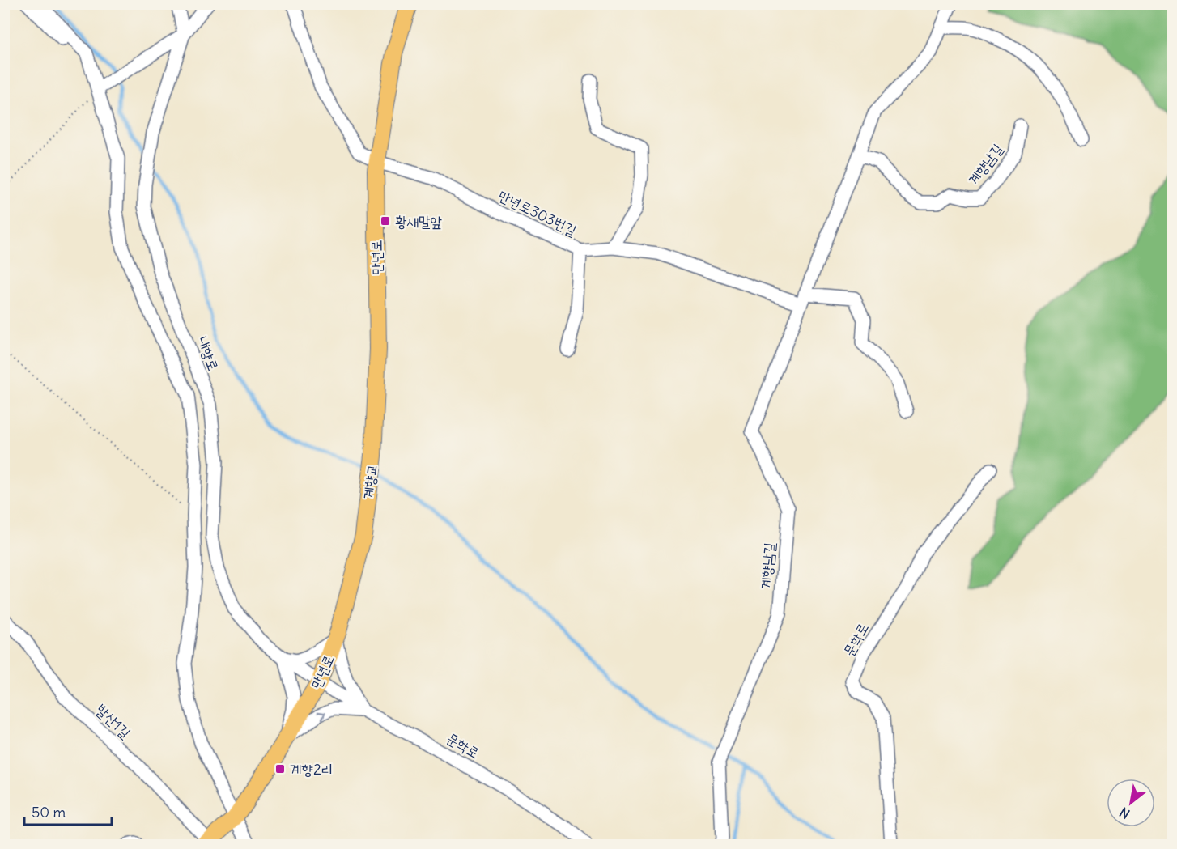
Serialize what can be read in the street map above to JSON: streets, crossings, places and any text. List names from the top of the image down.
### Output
{
  "streets": {
    "main road": ["만년로", "계향교"],
    "street": [
      "계향남길",
      "만년로303번길",
      "내향로",
      "문학로",
      "발산1길"
    ]
  },
  "crossings": [
    ["계향남길", "만년로303번길"],
    ["만년로303번길", "만년로"],
    ["만년로", "내향로"],
    ["만년로", "계향교"],
    ["만년로", "문학로"],
    ["만년로", "발산1길"],
    ["내향로", "문학로"]
  ],
  "places": {
    "transit": ["황새말앞", "계향2리"]
  },
  "scale_bar": "50 m",
  "north": "bottom left"
}
